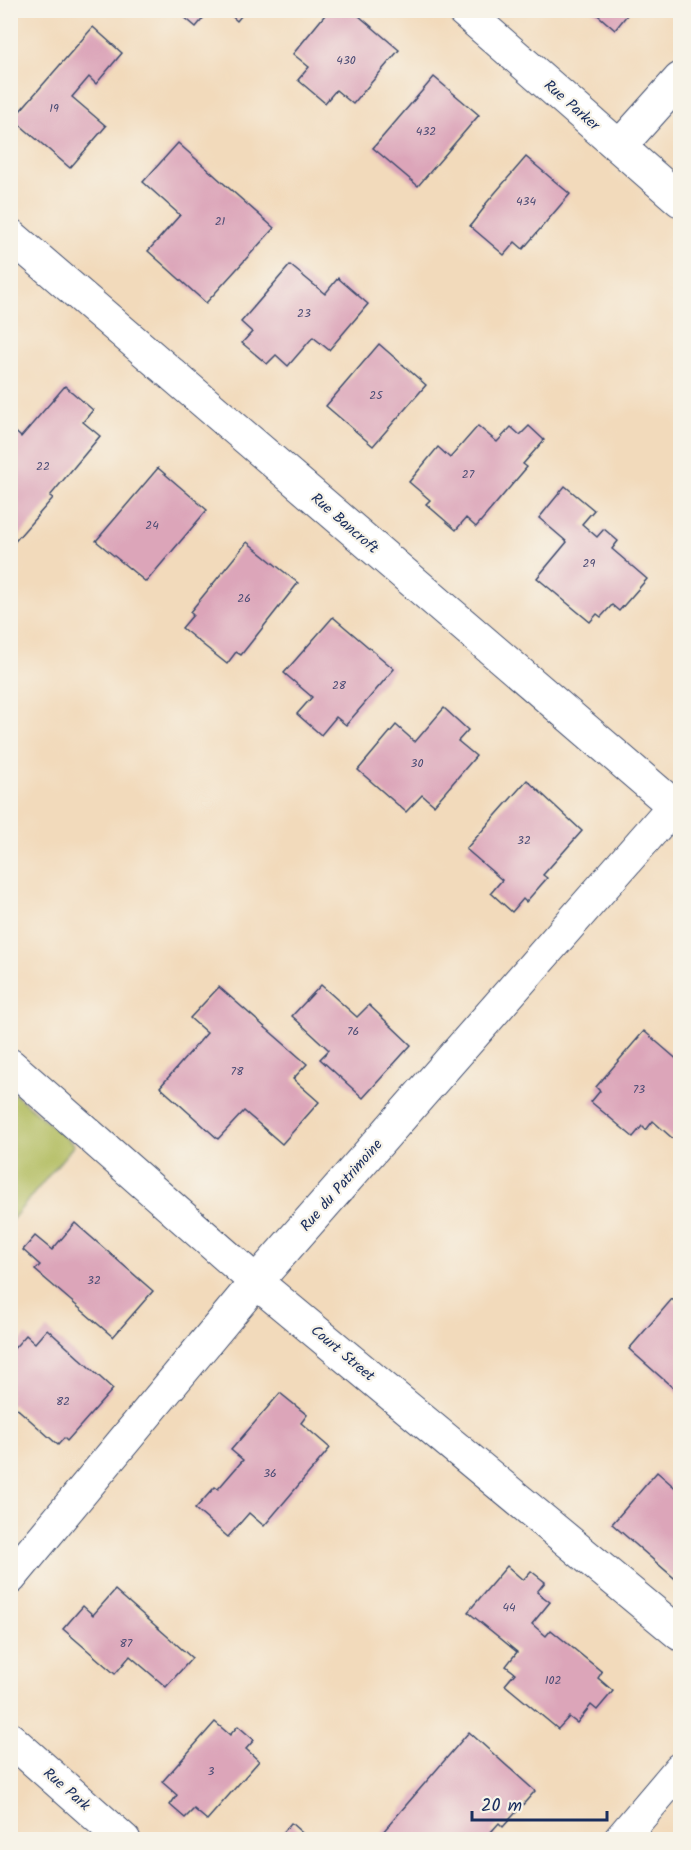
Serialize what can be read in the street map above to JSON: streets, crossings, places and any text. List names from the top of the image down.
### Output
{
  "streets": {
    "street": [
      "Rue Parker",
      "Rue Bancroft",
      "Rue du Patrimoine",
      "Court Street",
      "Rue Park"
    ]
  },
  "crossings": [
    ["Rue Bancroft", "Rue du Patrimoine"],
    ["Rue du Patrimoine", "Court Street"]
  ],
  "house_numbers": [
    "430",
    "19",
    "432",
    "434",
    "21",
    "23",
    "25",
    "22",
    "27",
    "24",
    "29",
    "26",
    "28",
    "30",
    "32",
    "76",
    "78",
    "73",
    "32",
    "82",
    "36",
    "44",
    "87",
    "102",
    "3"
  ],
  "scale_bar": "20 m"
}
